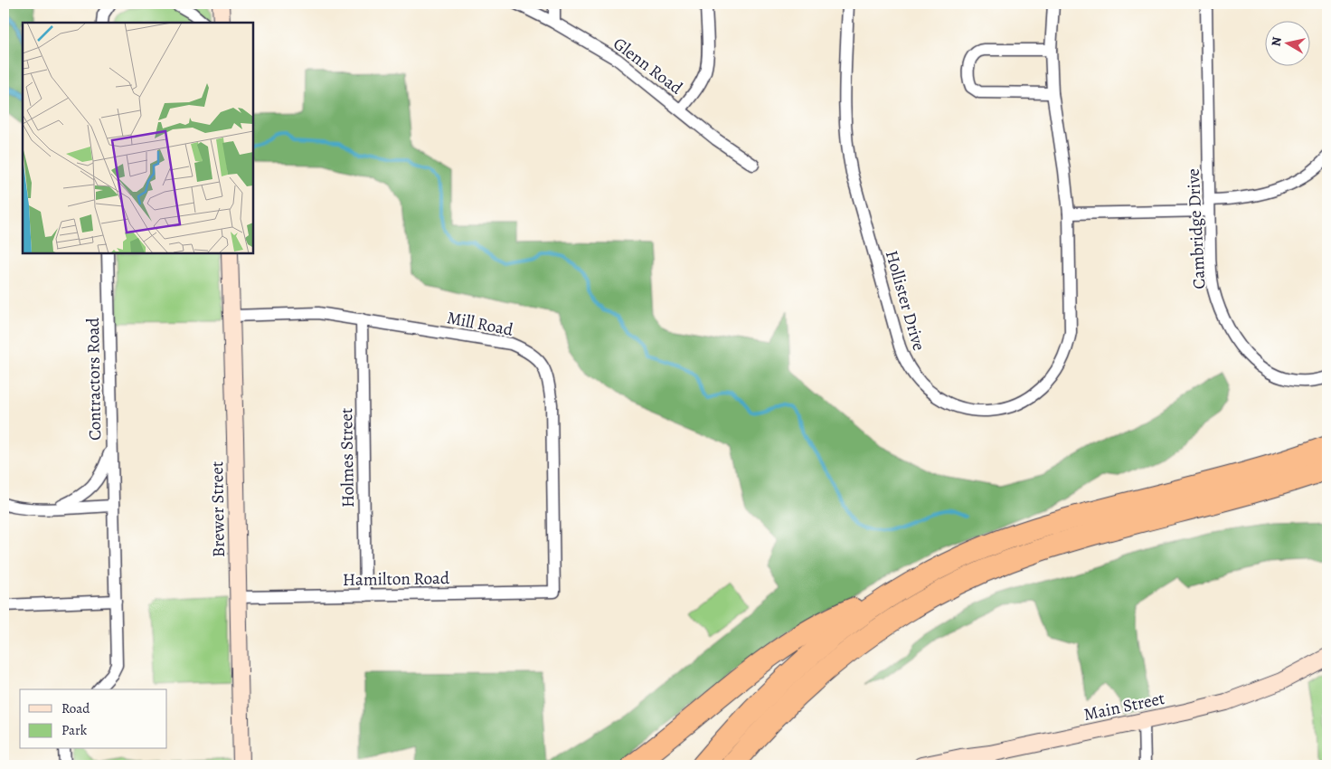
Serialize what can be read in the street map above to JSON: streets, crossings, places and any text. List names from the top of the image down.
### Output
{
  "streets": {
    "main road": ["Brewer Street", "Main Street"],
    "street": [
      "Glenn Road",
      "Cambridge Drive",
      "Hollister Drive",
      "Mill Road",
      "Contractors Road",
      "Holmes Street",
      "Hamilton Road"
    ]
  },
  "crossings": [
    ["Mill Road", "Holmes Street"],
    ["Mill Road", "Brewer Street"],
    ["Mill Road", "Hamilton Road"],
    ["Holmes Street", "Hamilton Road"],
    ["Brewer Street", "Hamilton Road"]
  ],
  "legend": ["Road", "Park"],
  "north": "left"
}
